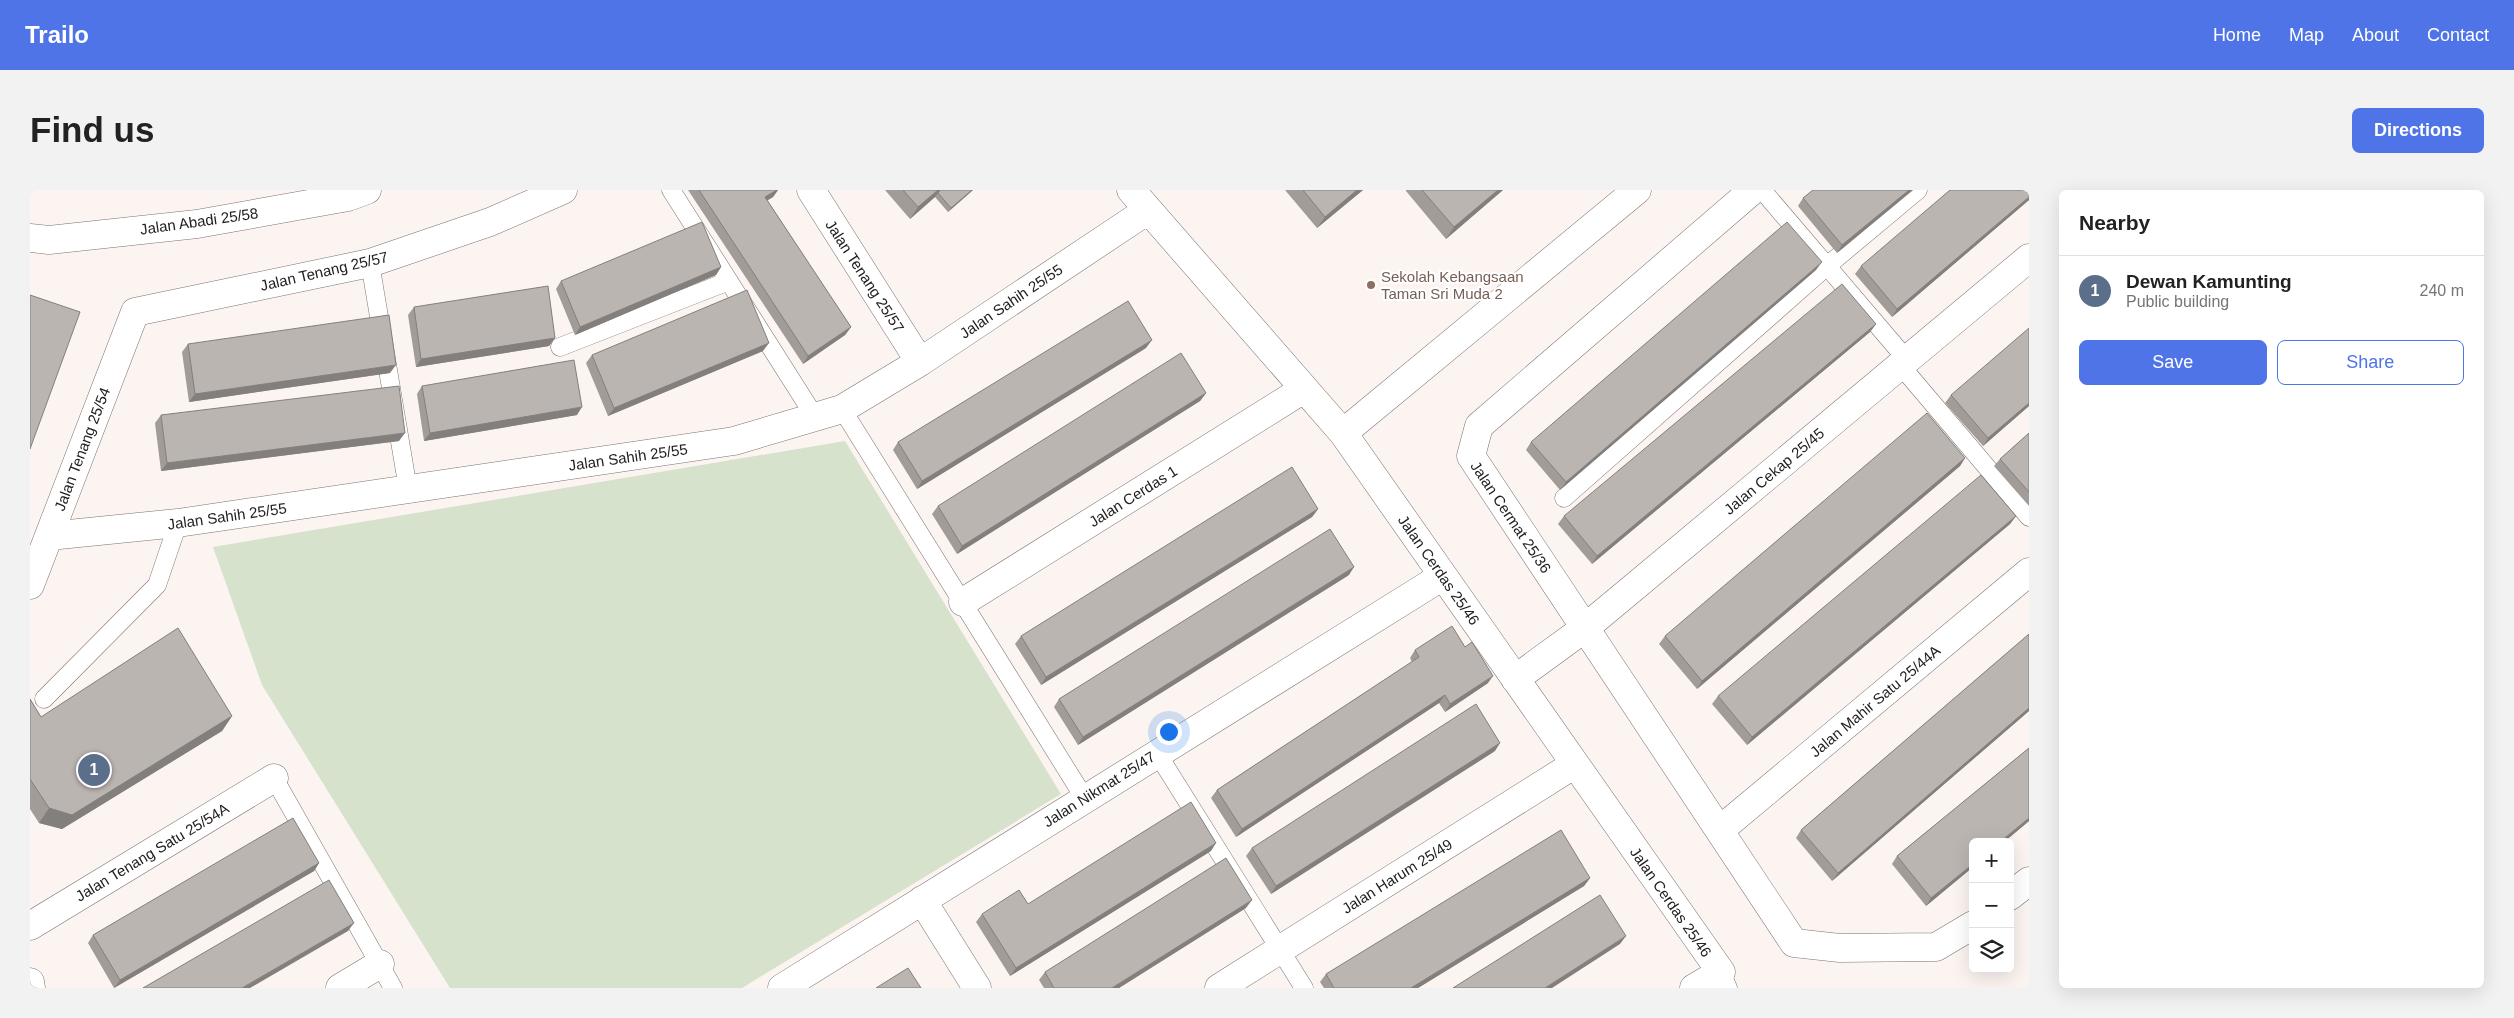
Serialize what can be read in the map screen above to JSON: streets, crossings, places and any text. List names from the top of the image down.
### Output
{
  "streets": {
    "street": [
      "Jalan Abadi 25/58",
      "Jalan Tenang 25/57",
      "Jalan Sahih 25/55",
      "Jalan Tenang 25/54",
      "Jalan Cekap 25/45",
      "Jalan Cerdas 1",
      "Jalan Cermat 25/36",
      "Jalan Cerdas 25/46",
      "Jalan Mahir Satu 25/44A",
      "Jalan Nikmat 25/47",
      "Jalan Tenang Satu 25/54A",
      "Jalan Harum 25/49"
    ]
  },
  "crossings": [
    ["Jalan Tenang 25/57", "Jalan Sahih 25/55"],
    ["Jalan Tenang 25/57", "Jalan Tenang 25/54"],
    ["Jalan Sahih 25/55", "Jalan Tenang 25/54"],
    ["Jalan Sahih 25/55", "Jalan Cerdas 25/46"],
    ["Jalan Cekap 25/45", "Jalan Cermat 25/36"],
    ["Jalan Cekap 25/45", "Jalan Cerdas 25/46"],
    ["Jalan Cerdas 1", "Jalan Cerdas 25/46"],
    ["Jalan Cermat 25/36", "Jalan Mahir Satu 25/44A"],
    ["Jalan Cerdas 25/46", "Jalan Nikmat 25/47"],
    ["Jalan Cerdas 25/46", "Jalan Harum 25/49"]
  ],
  "places": ["Sekolah Kebangsaan Taman Sri Muda 2"],
  "page": {
    "header": "Trailo",
    "nav": [
      "Home",
      "Map",
      "About",
      "Contact"
    ],
    "buttons": [
      "Directions",
      ["Save", "Share"]
    ],
    "title": "Find us",
    "heading": "Nearby",
    "list": [
      {
        "mark": "1",
        "name": "Dewan Kamunting",
        "note": "Public building",
        "value": "240 m"
      }
    ],
    "pins": "1",
    "map_buttons": ["+", "−"]
  }
}
